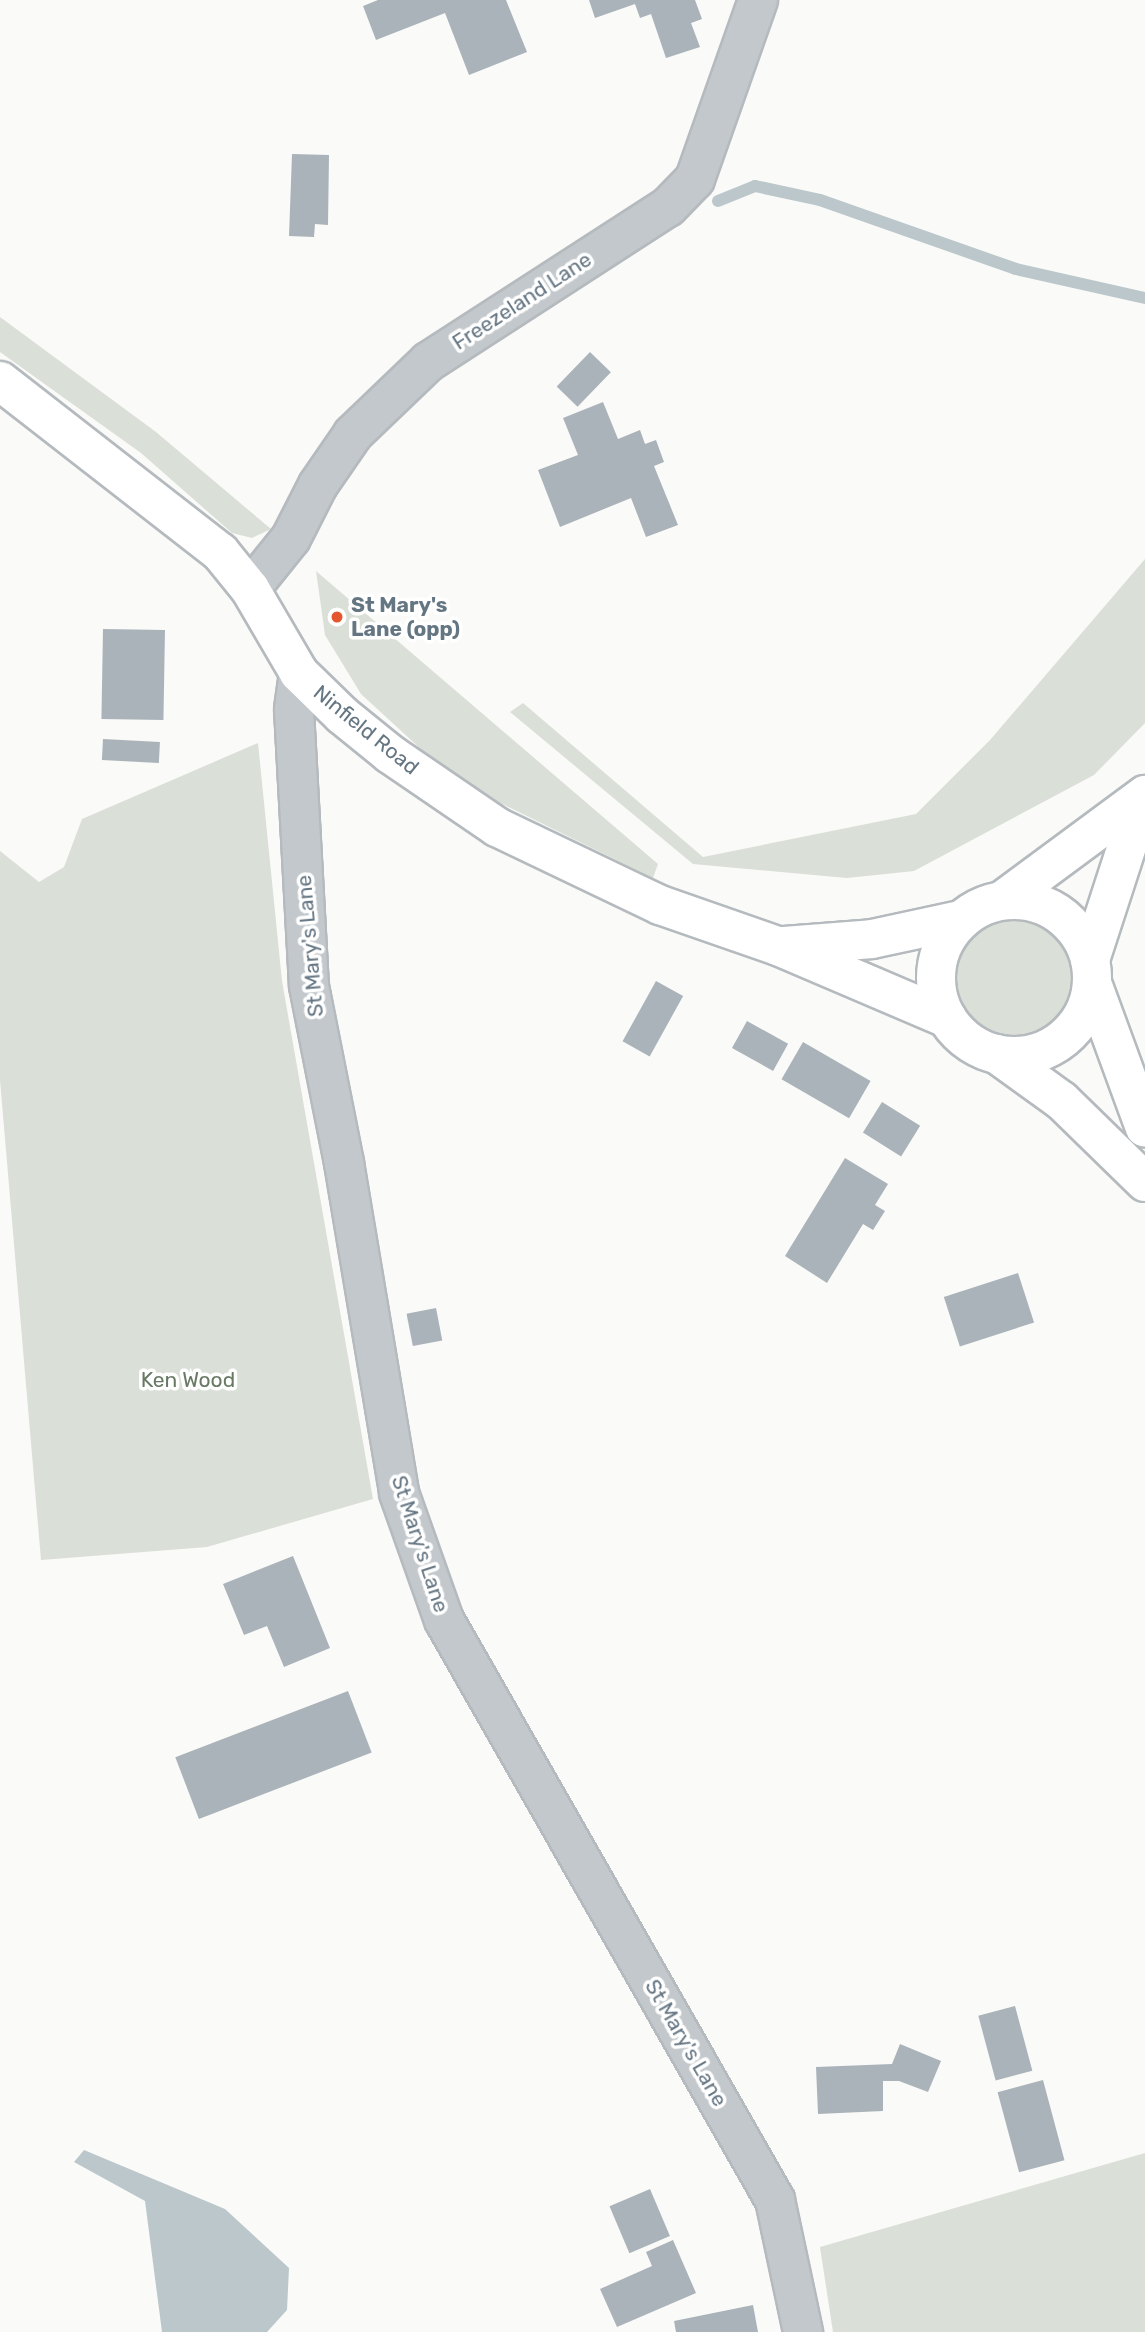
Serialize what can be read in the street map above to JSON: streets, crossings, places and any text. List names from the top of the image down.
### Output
{
  "streets": {
    "main road": ["Ninfield Road"],
    "street": ["Freezeland Lane", "St Mary's Lane"]
  },
  "crossings": [
    ["Freezeland Lane", "Ninfield Road"],
    ["Ninfield Road", "St Mary's Lane"]
  ],
  "parks": ["Ken Wood"],
  "places": ["St Mary's Lane (opp)"]
}
